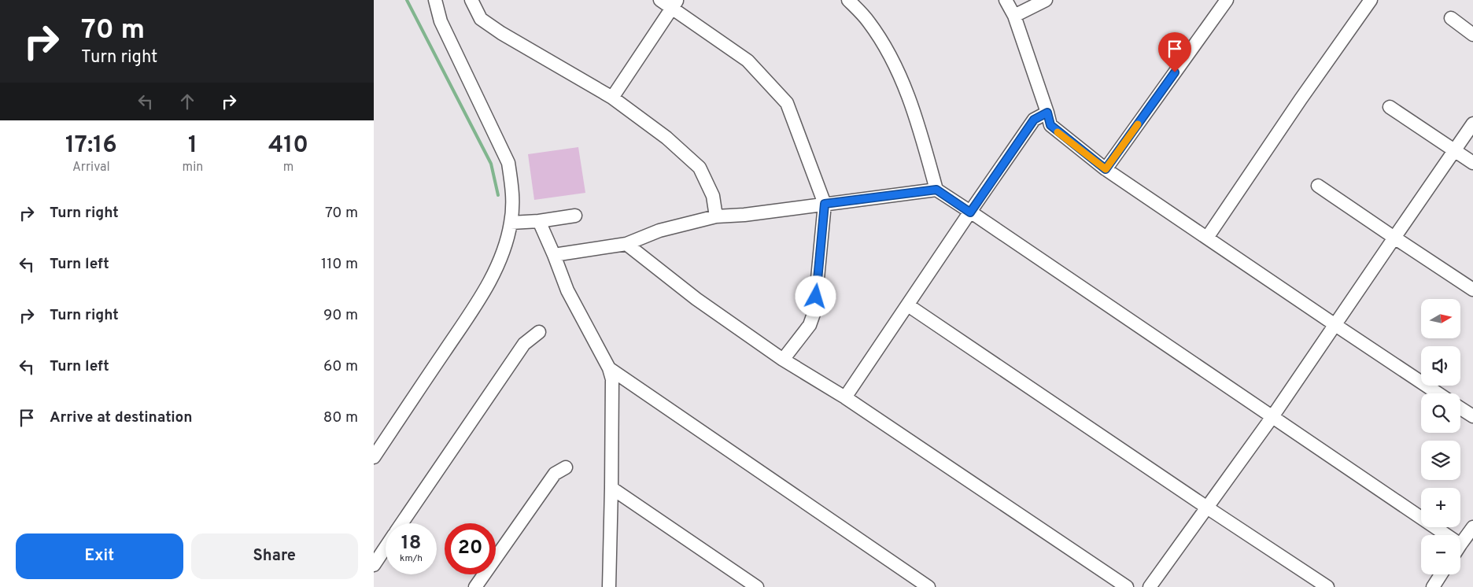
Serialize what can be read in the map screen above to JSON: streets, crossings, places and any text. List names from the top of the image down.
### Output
{
  "north": "right",
  "page": {
    "turn": ["70 m", "Turn right"],
    "eta": [
      "17:16",
      "Arrival",
      "1",
      "min",
      "410",
      "m"
    ],
    "list": [
      {
        "name": "Turn right",
        "value": "70 m"
      },
      {
        "name": "Turn left",
        "value": "110 m"
      },
      {
        "name": "Turn right",
        "value": "90 m"
      },
      {
        "name": "Turn left",
        "value": "60 m"
      },
      {
        "name": "Arrive at destination",
        "value": "80 m"
      }
    ],
    "map_buttons": ["+", "−"],
    "speed": "18 km/h",
    "limit": "20",
    "buttons": ["Exit", "Share"]
  }
}
